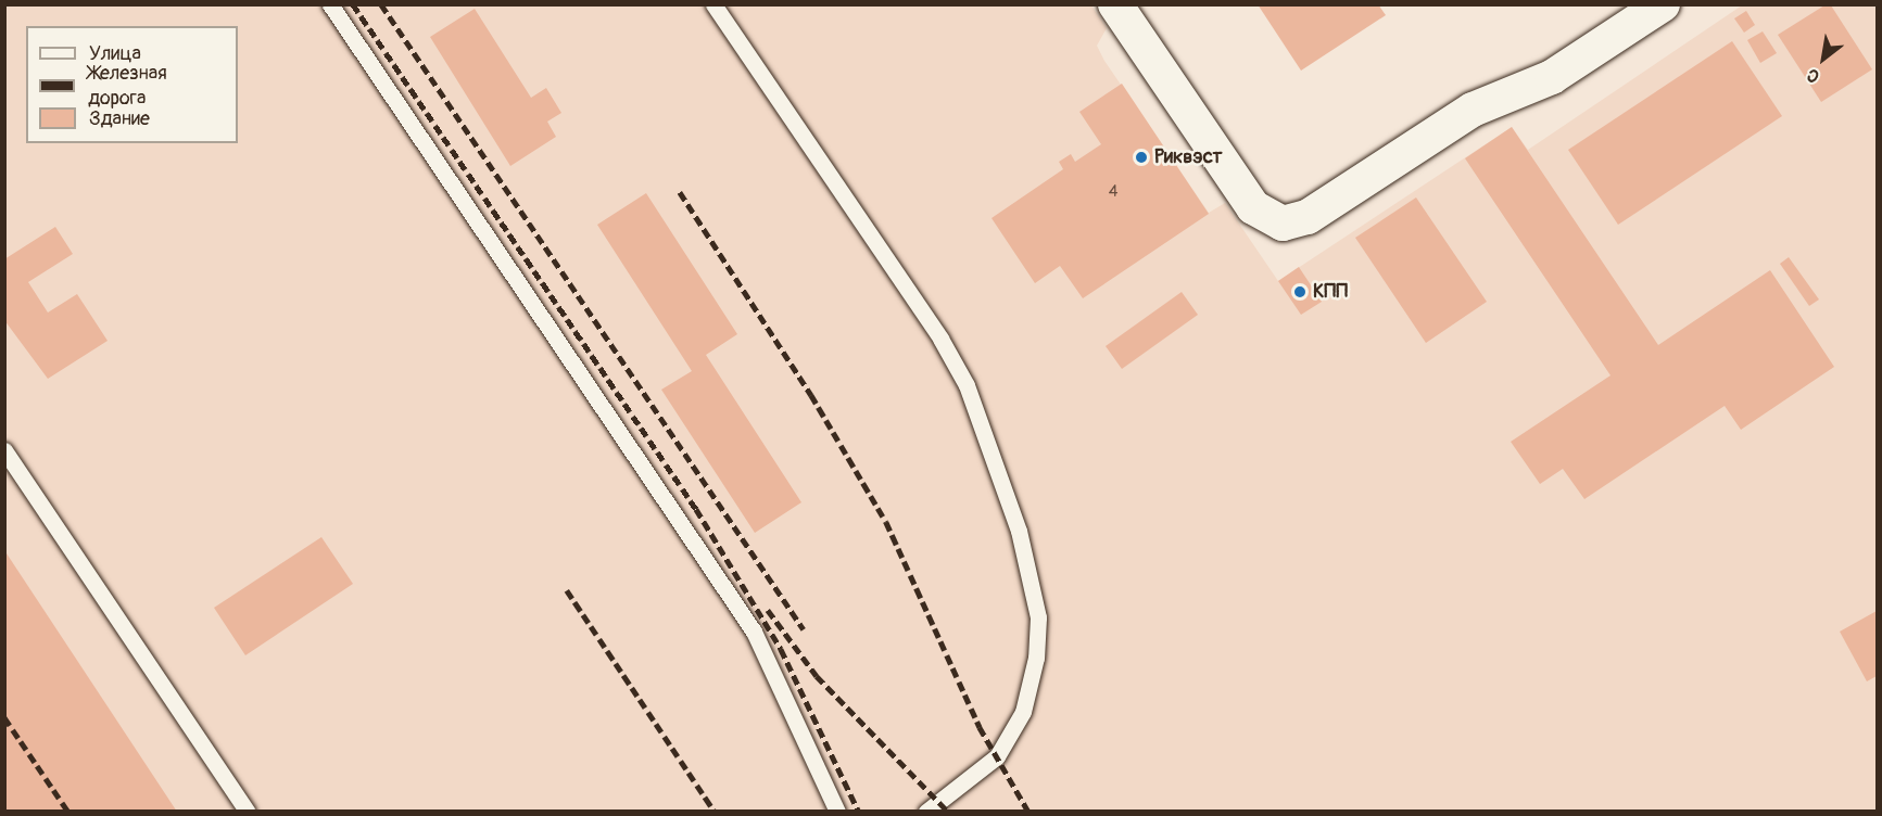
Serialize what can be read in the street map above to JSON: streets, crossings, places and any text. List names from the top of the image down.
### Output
{
  "places": ["Риквэст", "КПП"],
  "house_numbers": ["4"],
  "legend": ["Улица", "Железная дорога", "Здание"],
  "north": "bottom left"
}
